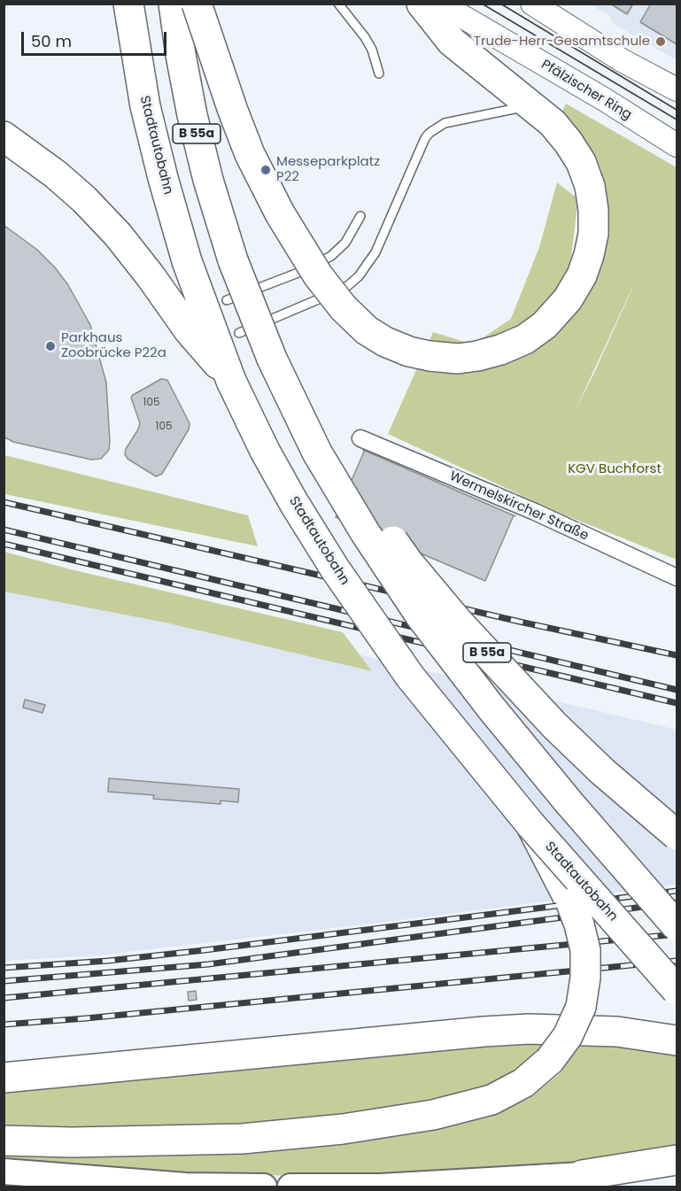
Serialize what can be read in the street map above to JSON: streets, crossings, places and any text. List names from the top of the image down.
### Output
{
  "streets": {
    "highway": ["B 55a", "Stadtautobahn"],
    "main road": ["Pfälzischer Ring"],
    "street": ["Wermelskircher Straße"]
  },
  "parks": ["KGV Buchforst"],
  "places": ["Trude-Herr-Gesamtschule", "Messeparkplatz P22", "Parkhaus Zoobrücke P22a"],
  "house_numbers": ["105", "105"],
  "scale_bar": "50 m"
}
